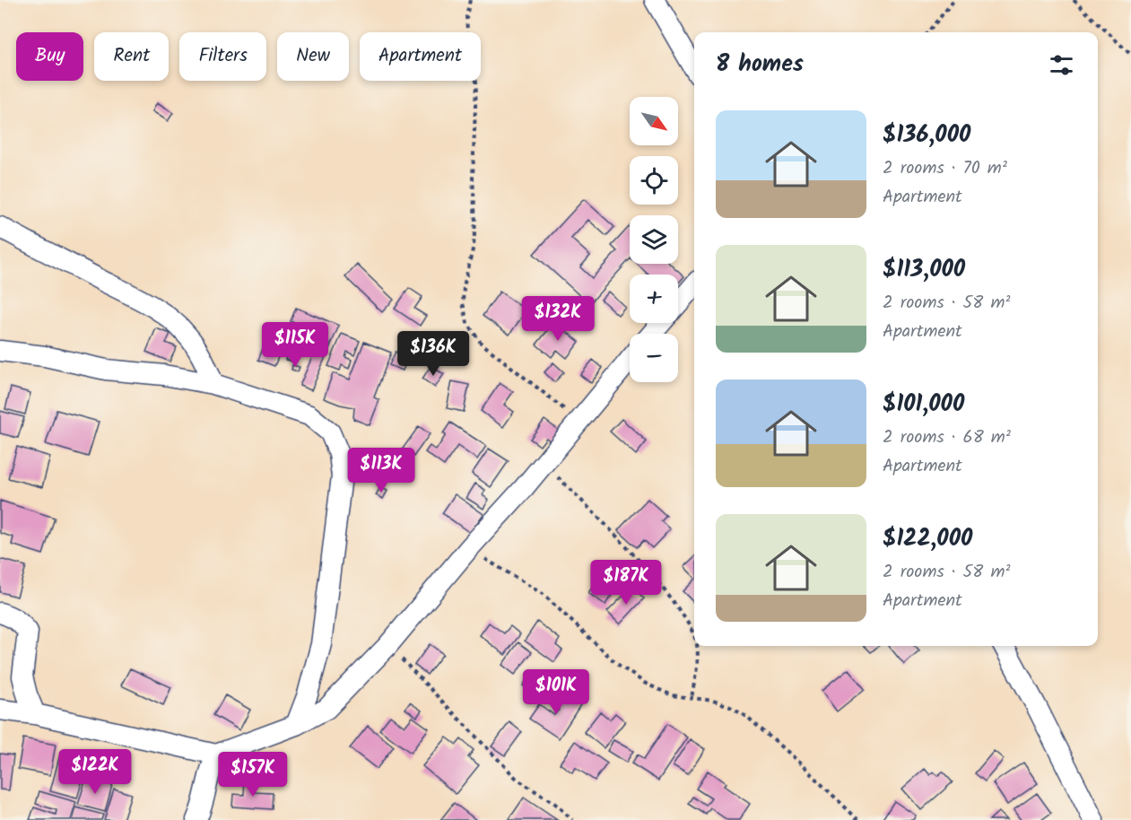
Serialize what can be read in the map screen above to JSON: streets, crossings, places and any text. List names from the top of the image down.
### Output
{
  "north": "bottom right",
  "page": {
    "chip": [
      "Buy",
      "Rent",
      "Filters",
      "New",
      "Apartment"
    ],
    "heading": "8 homes",
    "map_buttons": ["+", "−"],
    "list": [
      {
        "name": "$136,000",
        "note": "2 rooms · 70 m² · Apartment"
      },
      {
        "name": "$113,000",
        "note": "2 rooms · 58 m² · Apartment"
      },
      {
        "name": "$101,000",
        "note": "2 rooms · 68 m² · Apartment"
      },
      {
        "name": "$122,000",
        "note": "2 rooms · 58 m² · Apartment"
      }
    ],
    "price": [
      "$132K",
      "$115K",
      "$136K",
      "$113K",
      "$187K",
      "$101K",
      "$122K",
      "$157K"
    ]
  }
}
